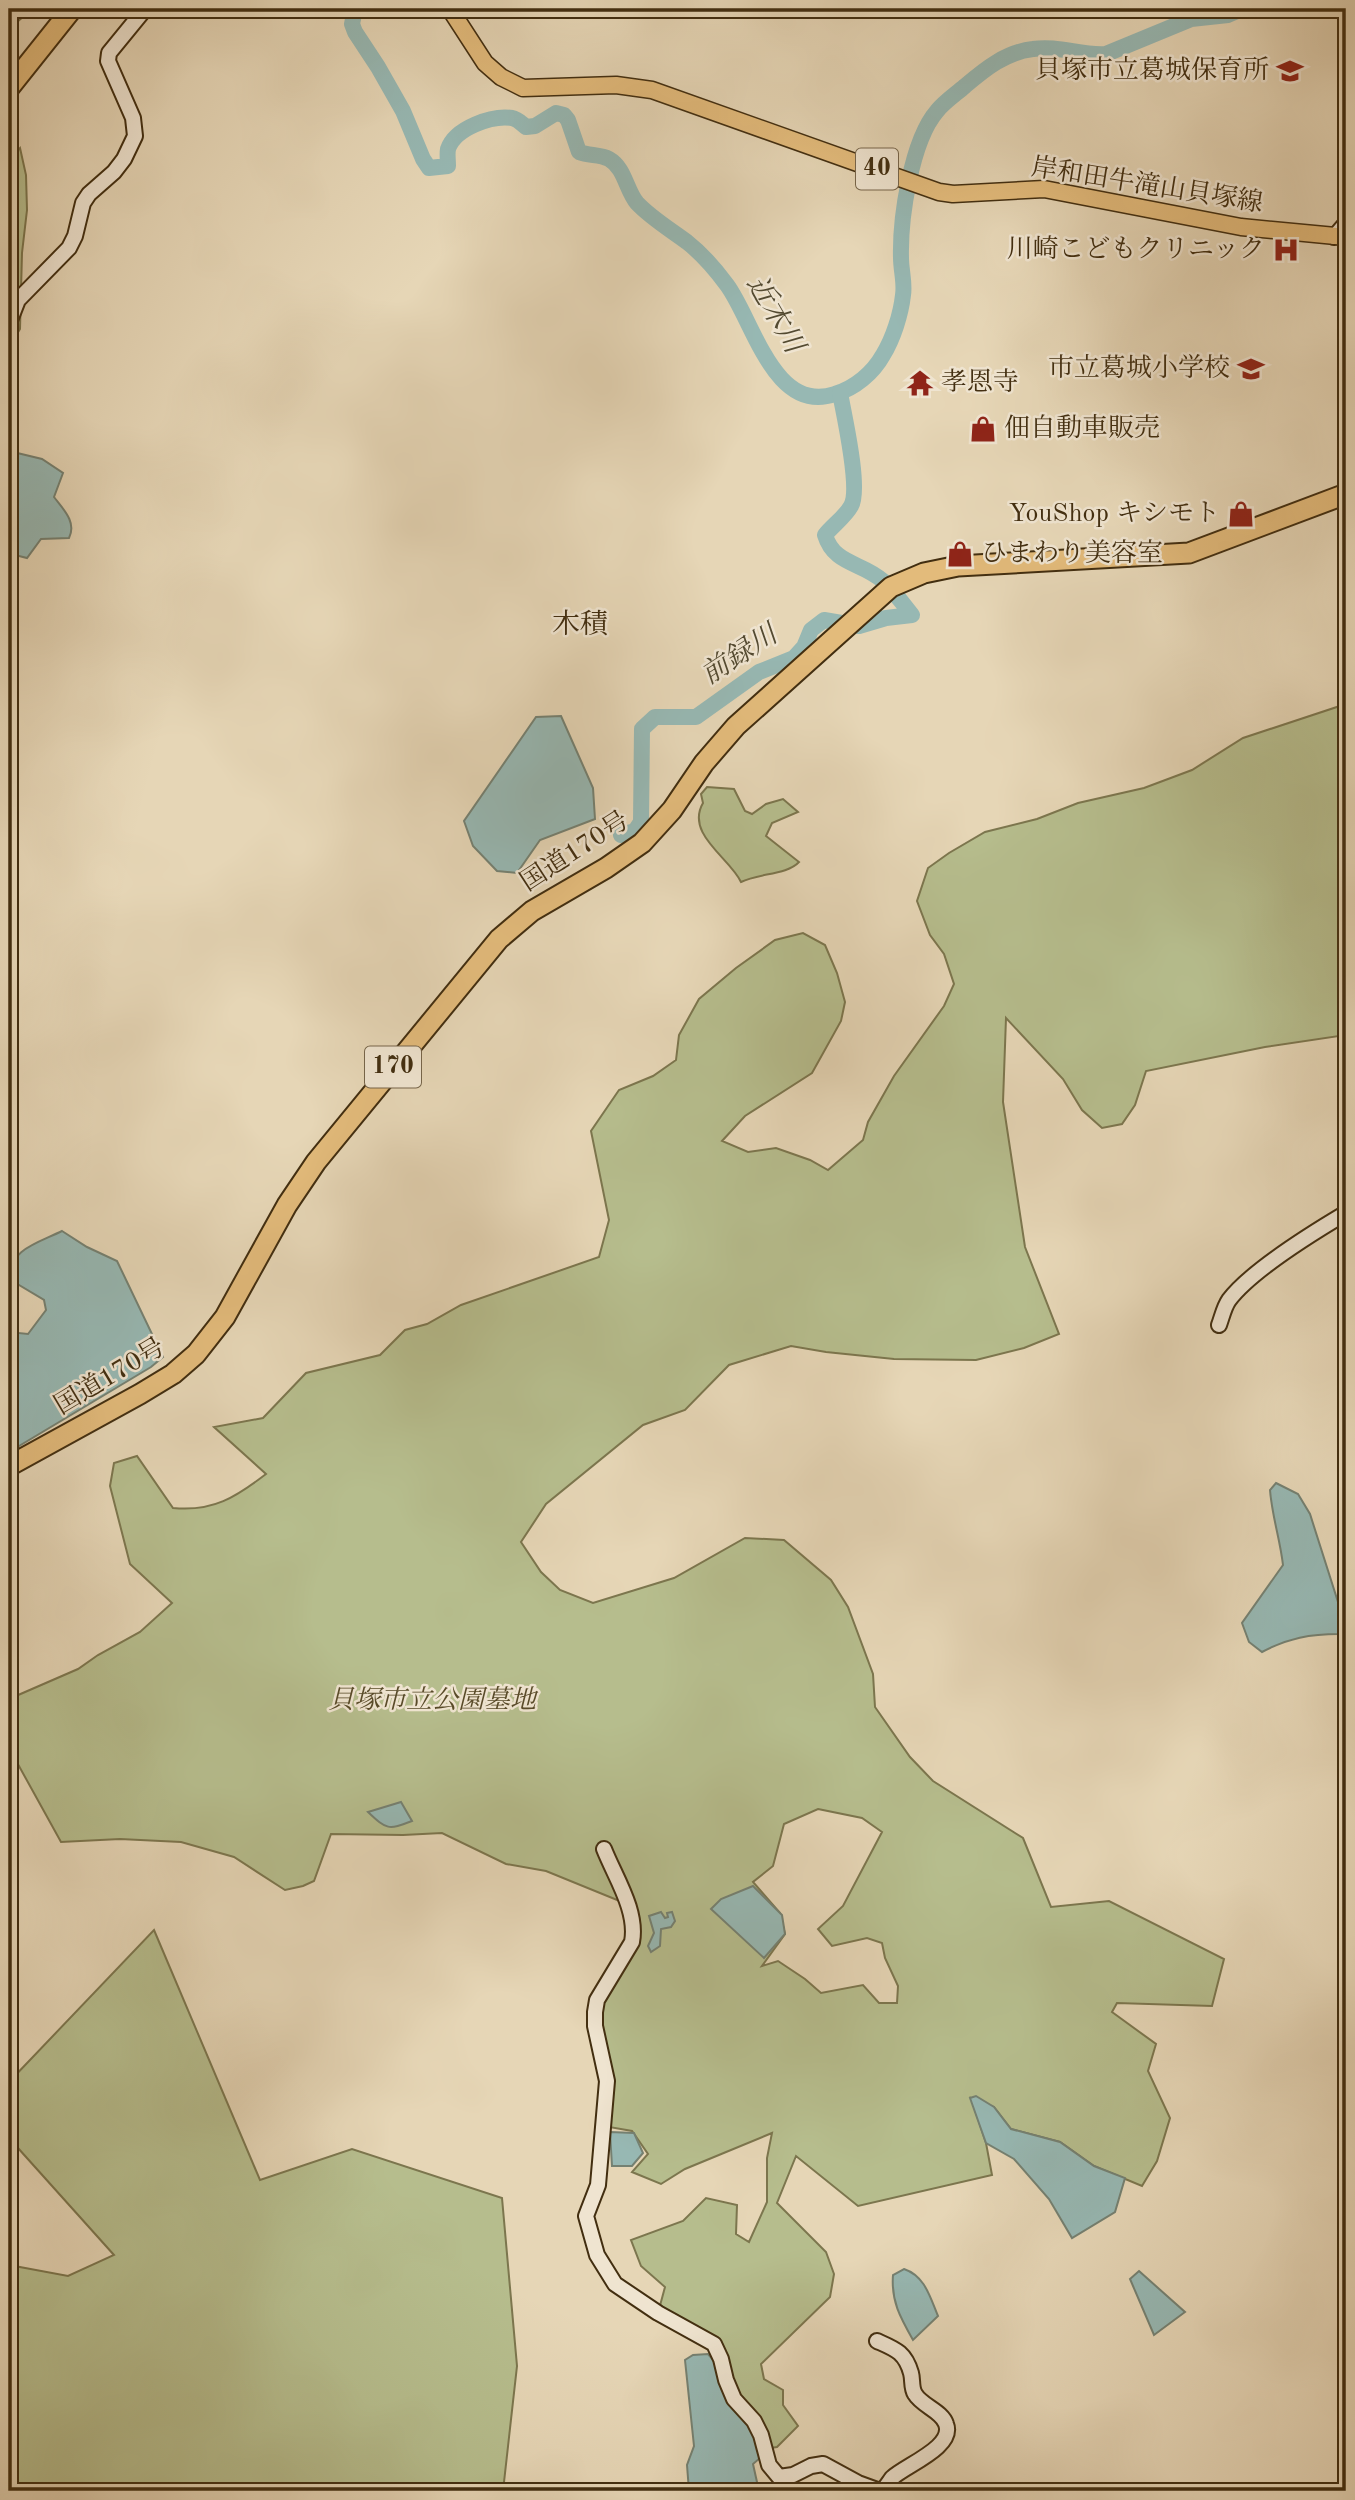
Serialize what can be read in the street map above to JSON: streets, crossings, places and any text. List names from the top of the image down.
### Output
{
  "streets": {
    "highway": ["国道170号", "170"],
    "main road": ["40", "岸和田牛滝山貝塚線"]
  },
  "districts": ["木積"],
  "water": ["近木川", "前録川"],
  "parks": ["貝塚市立公園墓地"],
  "places": {
    "school or university": ["貝塚市立葛城保育所", "市立葛城小学校"],
    "hospital": ["川崎こどもクリニック"],
    "temple": ["孝恩寺"],
    "shop": ["佃自動車販売", "YouShop キシモト", "ひまわり美容室"]
  }
}
